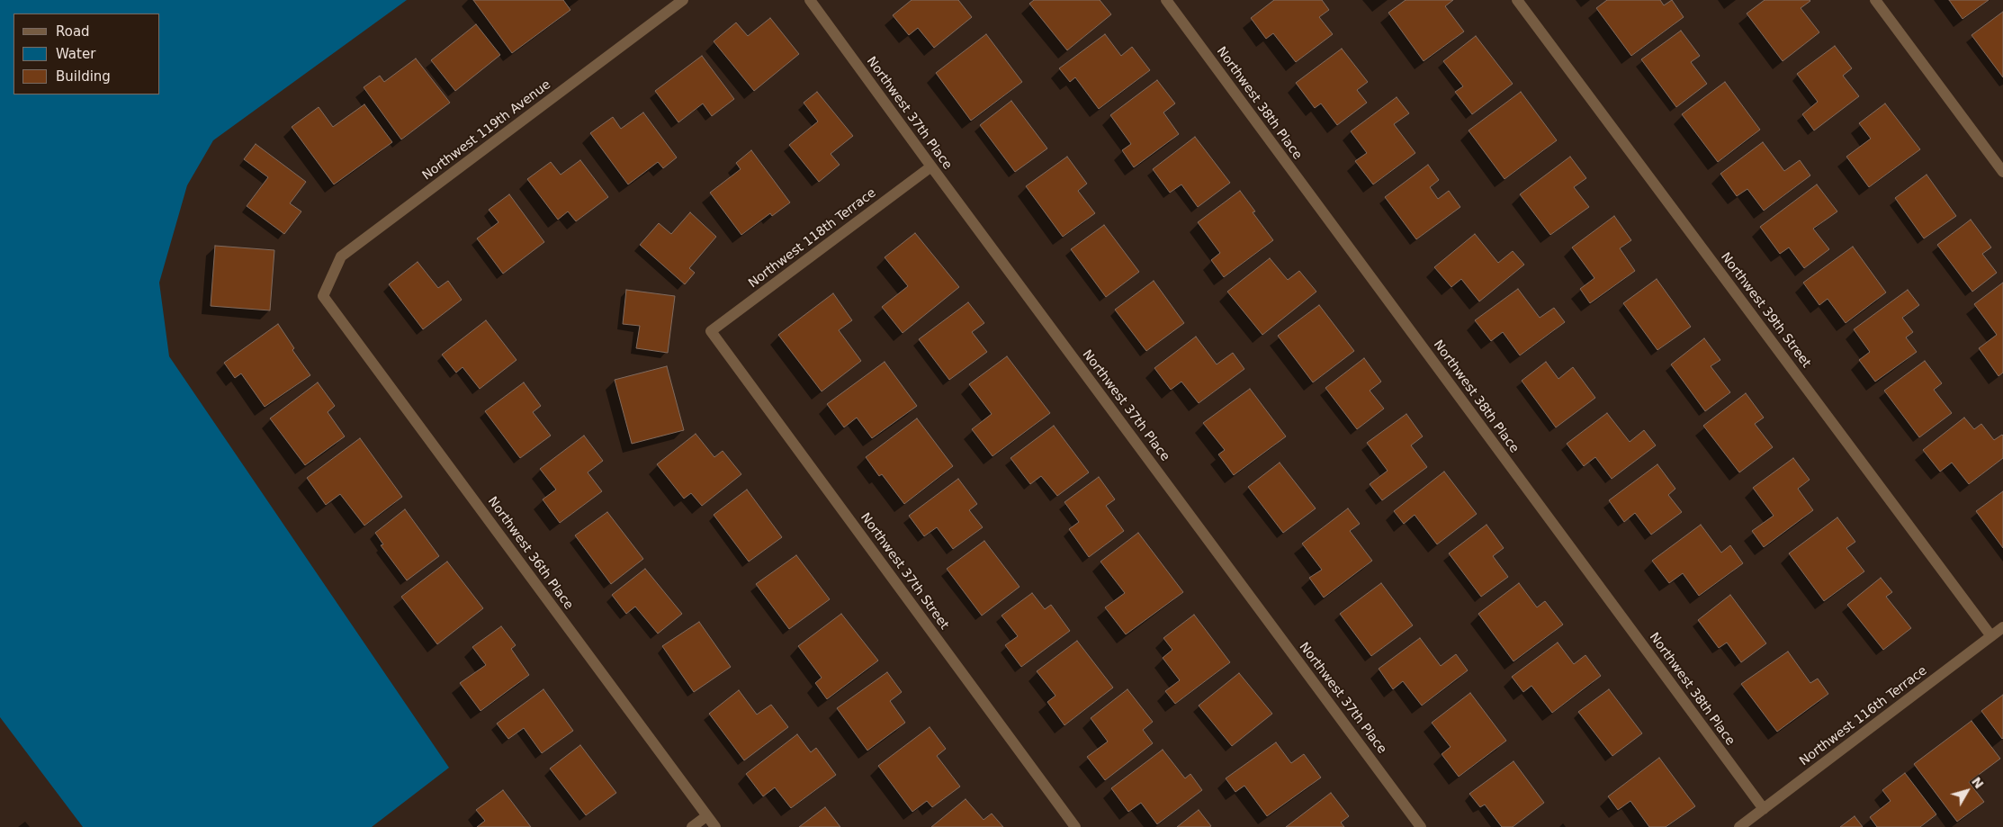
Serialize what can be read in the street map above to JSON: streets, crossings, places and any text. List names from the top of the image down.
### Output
{
  "streets": {
    "street": [
      "Northwest 38th Place",
      "Northwest 37th Place",
      "Northwest 119th Avenue",
      "Northwest 118th Terrace",
      "Northwest 39th Street",
      "Northwest 36th Place",
      "Northwest 37th Street",
      "Northwest 116th Terrace"
    ]
  },
  "crossings": [
    ["Northwest 38th Place", "Northwest 116th Terrace"],
    ["Northwest 37th Place", "Northwest 118th Terrace"],
    ["Northwest 119th Avenue", "Northwest 36th Place"],
    ["Northwest 118th Terrace", "Northwest 37th Street"],
    ["Northwest 39th Street", "Northwest 116th Terrace"]
  ],
  "legend": ["Road", "Water", "Building"],
  "north": "top right"
}
